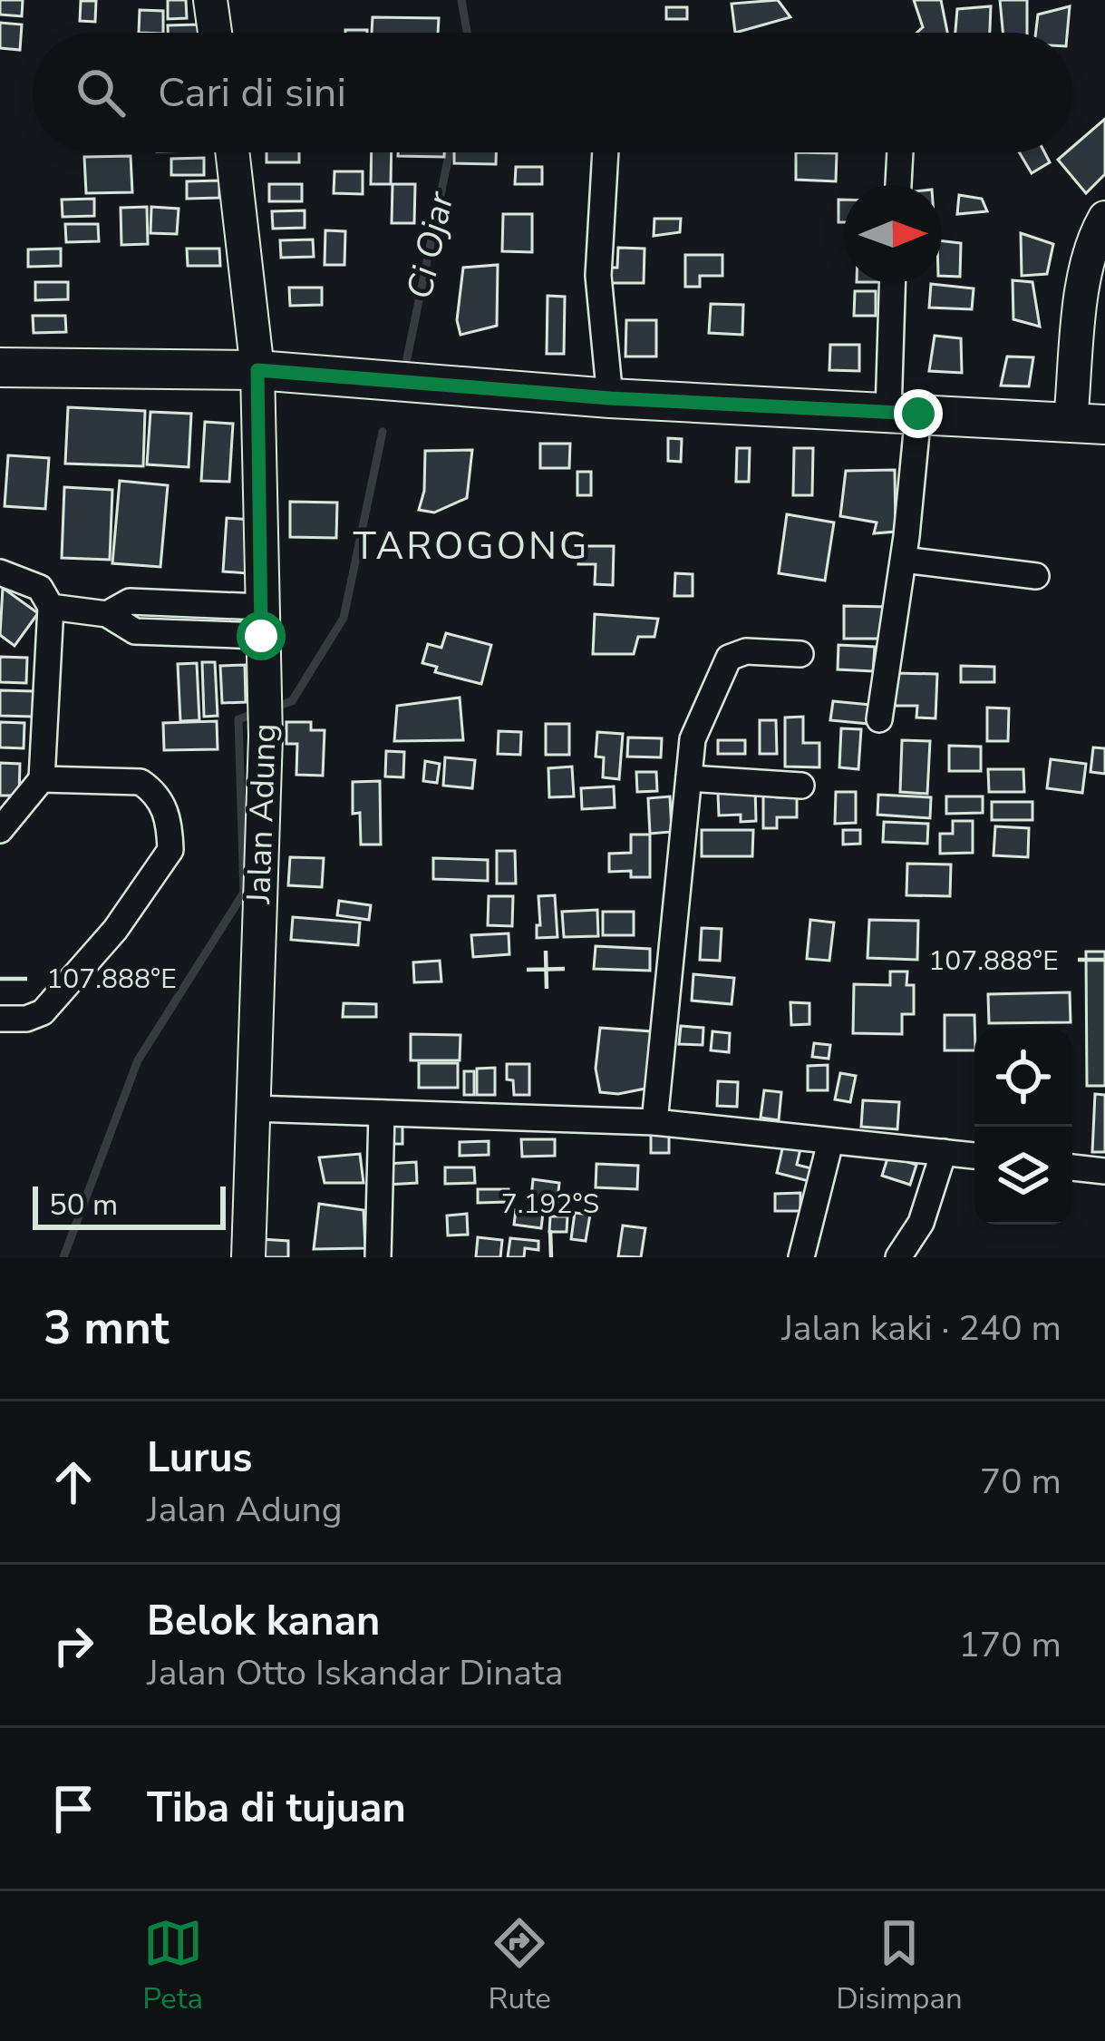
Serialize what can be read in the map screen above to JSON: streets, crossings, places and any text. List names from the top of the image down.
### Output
{
  "streets": {
    "main road": ["Jalan Adung"]
  },
  "districts": ["TAROGONG"],
  "water": ["Ci Ojar"],
  "scale_bar": "50 m",
  "north": "right",
  "page": {
    "search": "Cari di sini",
    "scale": "50 m",
    "heading": ["3 mnt", "Jalan kaki · 240 m"],
    "list": [
      ["Lurus", "Jalan Adung", "70 m"],
      ["Belok kanan", "Jalan Otto Iskandar Dinata", "170 m"],
      "Tiba di tujuan"
    ],
    "nav": ["Peta", "Rute", "Disimpan"]
  },
  "coordinates": ["107.888°E", "7.192°S"]
}
